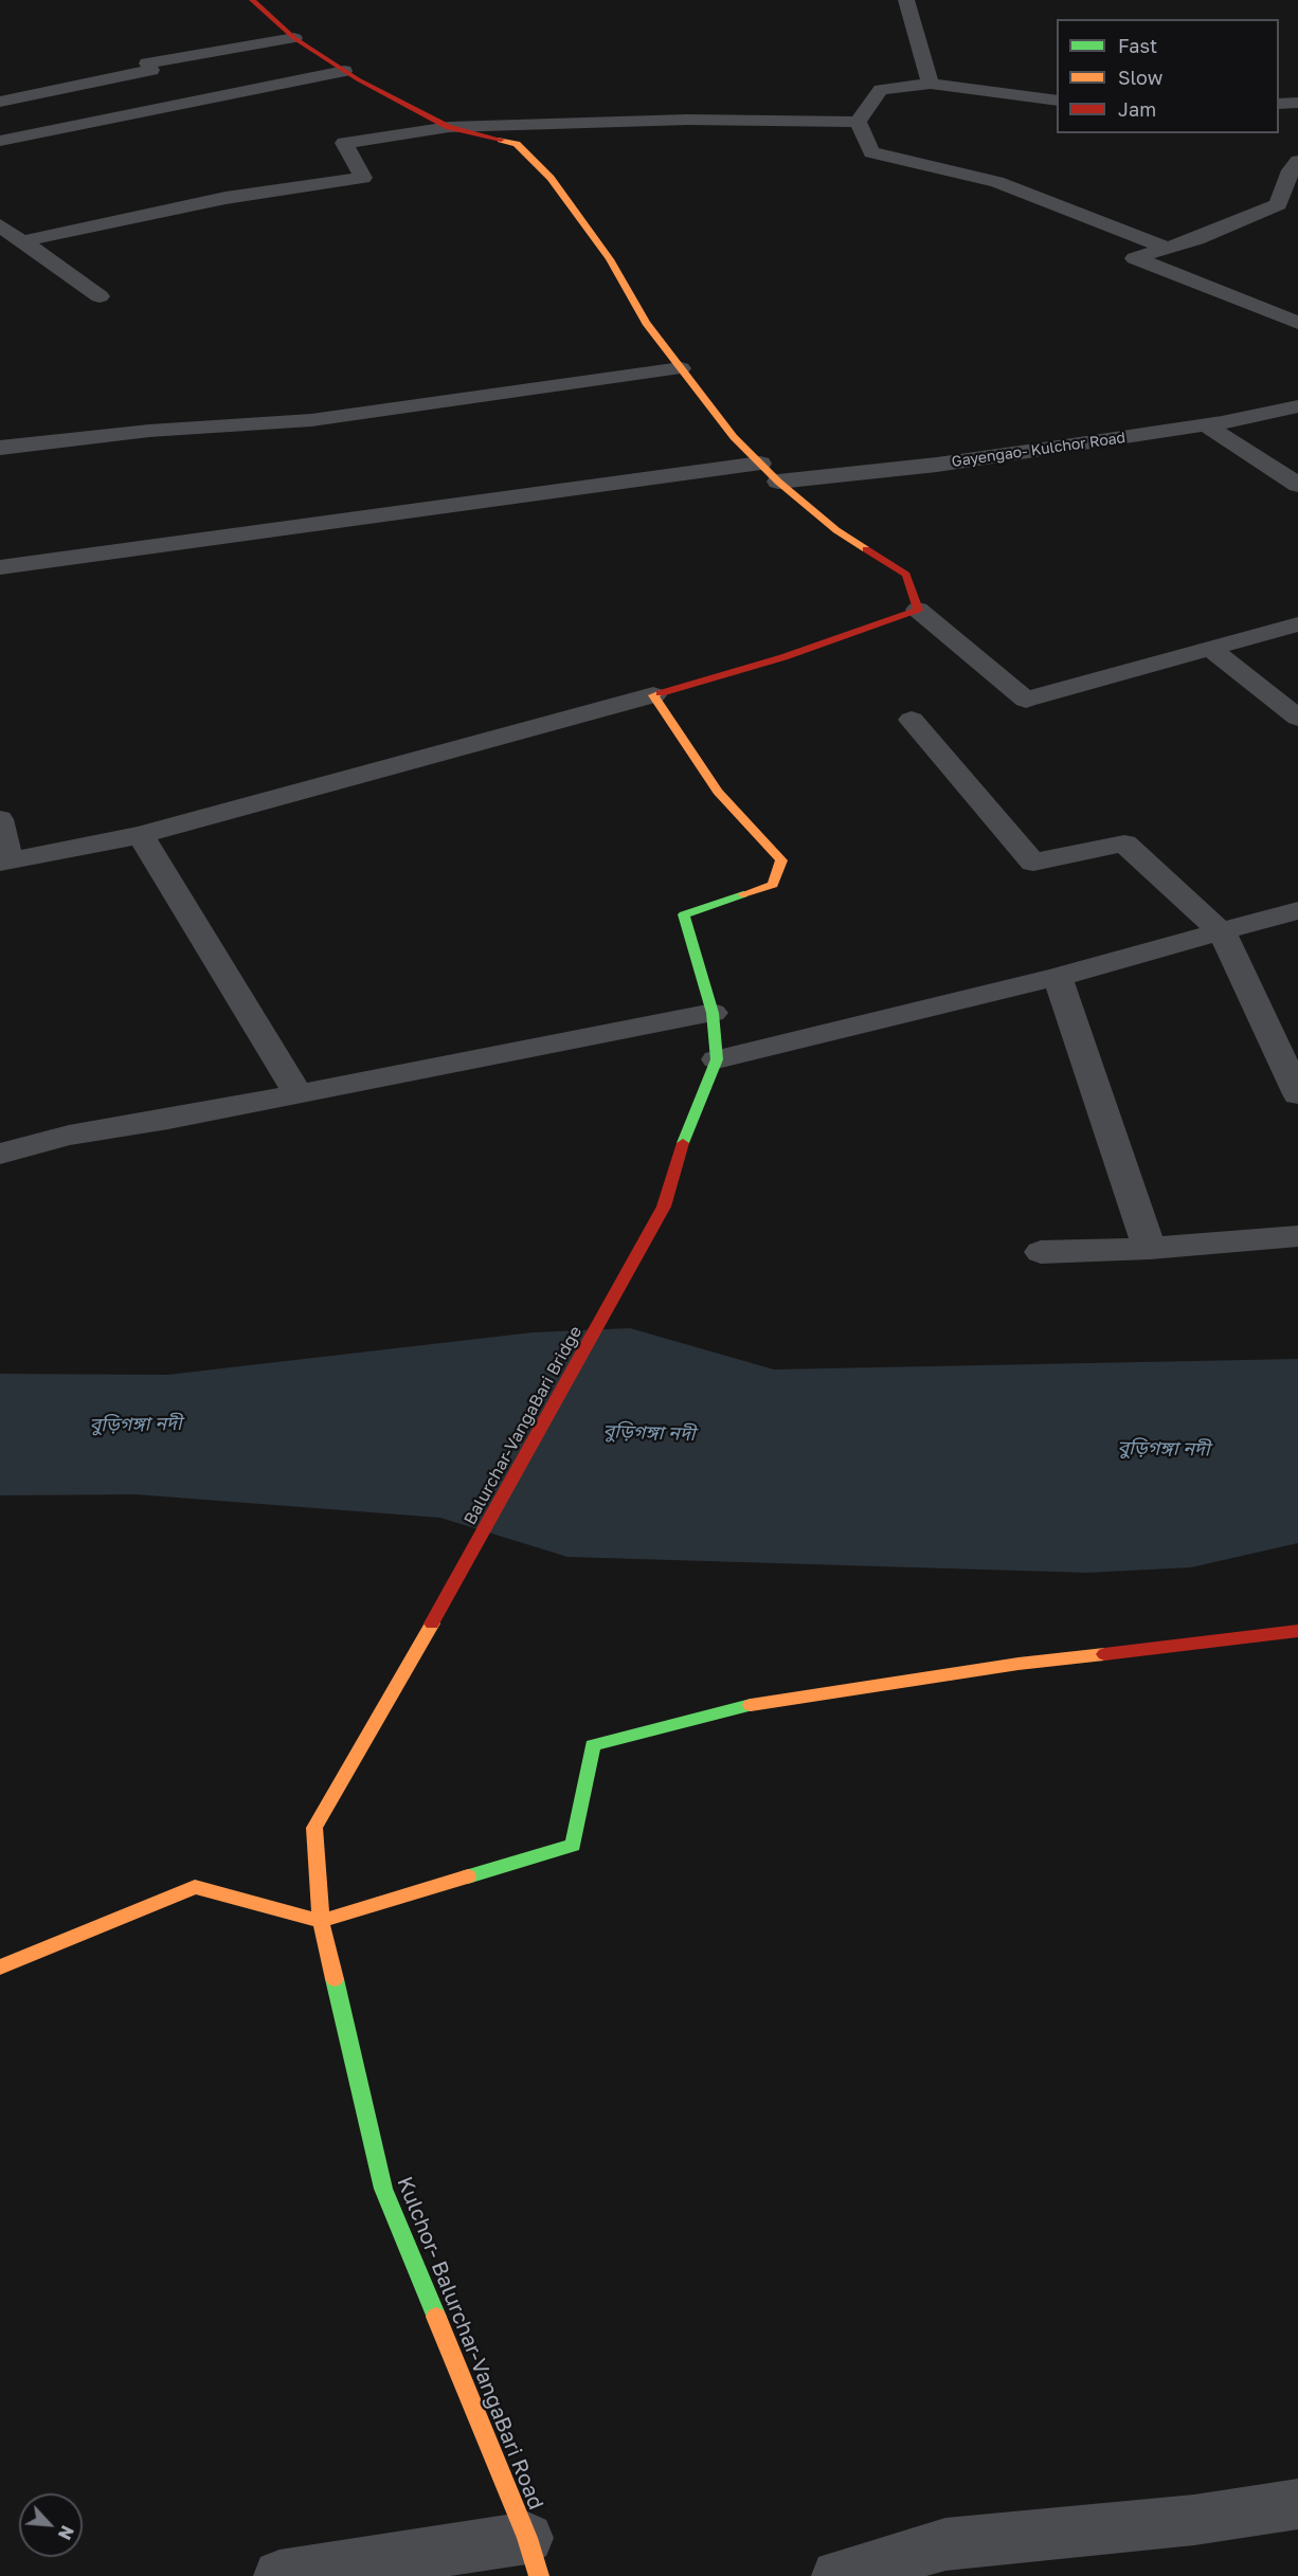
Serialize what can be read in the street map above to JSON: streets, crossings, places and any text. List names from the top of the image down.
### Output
{
  "streets": {
    "street": ["Gayengao- Kulchor Road", "Balurchar-VangaBari Bridge", "Kulchor- Balurchar-VangaBari Road"]
  },
  "crossings": [
    ["Balurchar-VangaBari Bridge", "Kulchor- Balurchar-VangaBari Road"]
  ],
  "water": ["বুড়িগঙ্গা নদী"],
  "legend": ["Fast", "Slow", "Jam"],
  "north": "bottom right"
}
